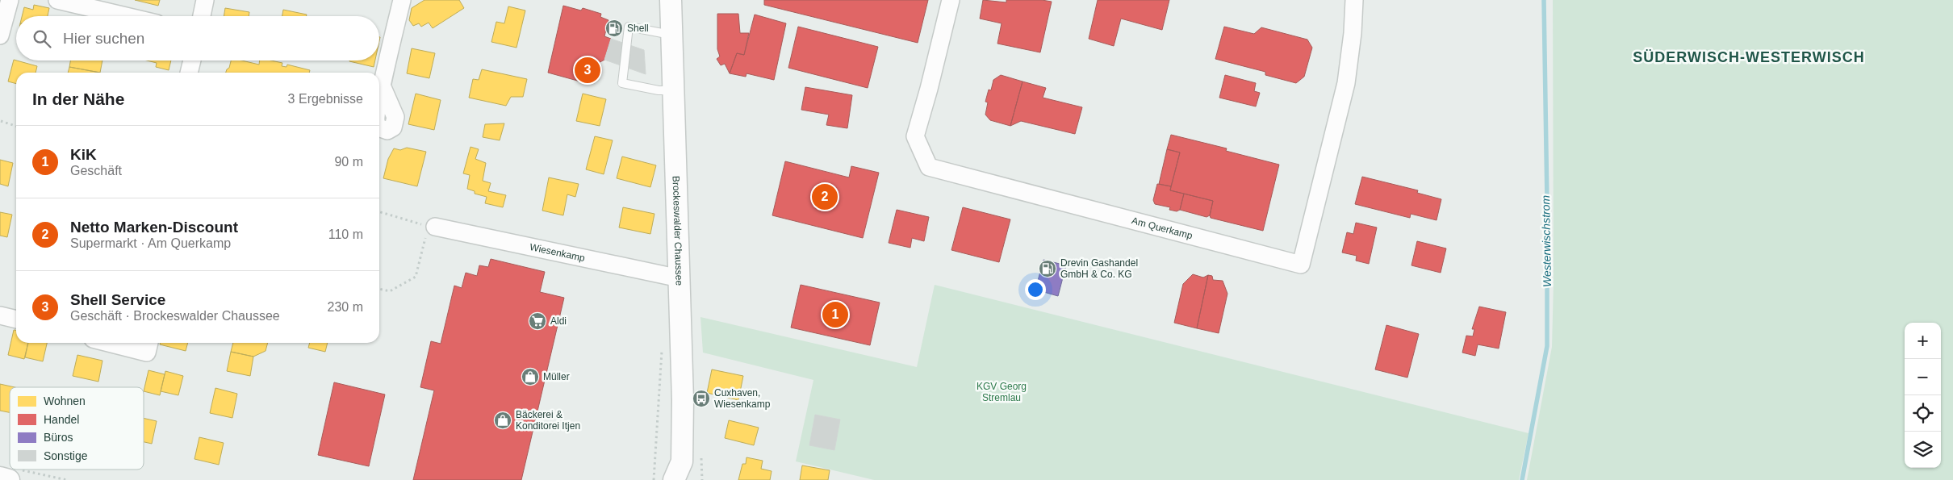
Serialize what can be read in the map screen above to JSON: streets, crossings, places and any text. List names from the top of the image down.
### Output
{
  "streets": {
    "street": ["Am Querkamp", "Brockeswalder Chaussee", "Wiesenkamp"]
  },
  "crossings": [
    ["Brockeswalder Chaussee", "Wiesenkamp"]
  ],
  "districts": ["SÜDERWISCH-WESTERWISCH"],
  "water": ["Westerwischstrom"],
  "parks": ["KGV Georg Stremlau"],
  "places": {
    "fuel station": ["Shell", "Drevin Gashandel GmbH & Co. KG"],
    "supermarket": ["Aldi"],
    "shop": ["Müller", "Bäckerei & Konditorei Itjen"],
    "bus stop": ["Cuxhaven, Wiesenkamp"]
  },
  "legend": [
    "Wohnen",
    "Handel",
    "Büros",
    "Sonstige"
  ],
  "page": {
    "search": "Hier suchen",
    "pins": ["3", "2", "1"],
    "heading": ["In der Nähe", "3 Ergebnisse"],
    "list": [
      {
        "mark": "1",
        "name": "KiK",
        "note": "Geschäft",
        "value": "90 m"
      },
      {
        "mark": "2",
        "name": "Netto Marken-Discount",
        "note": "Supermarkt · Am Querkamp",
        "value": "110 m"
      },
      {
        "mark": "3",
        "name": "Shell Service",
        "note": "Geschäft · Brockeswalder Chaussee",
        "value": "230 m"
      }
    ],
    "map_buttons": ["+", "−"]
  }
}
